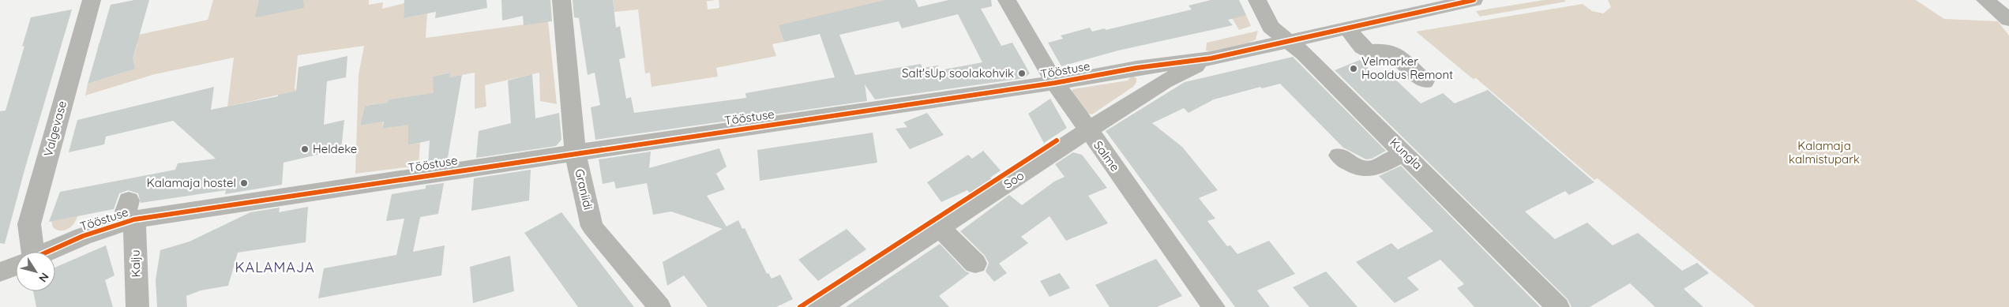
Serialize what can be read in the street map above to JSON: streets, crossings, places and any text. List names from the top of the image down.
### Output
{
  "streets": {
    "street": [
      "Tööstuse",
      "Valgevase",
      "Kungla",
      "Salme",
      "Soo",
      "Graniidi",
      "Kalju"
    ]
  },
  "crossings": [
    ["Tööstuse", "Kungla"],
    ["Tööstuse", "Salme"],
    ["Tööstuse", "Soo"],
    ["Tööstuse", "Graniidi"],
    ["Tööstuse", "Kalju"],
    ["Salme", "Soo"]
  ],
  "districts": ["KALAMAJA"],
  "parks": ["Kalamaja kalmistupark"],
  "places": [
    "Velmarker Hooldus Remont",
    "Salt'sUp soolakohvik",
    "Heldeke",
    "Kalamaja hostel"
  ],
  "north": "bottom right"
}
